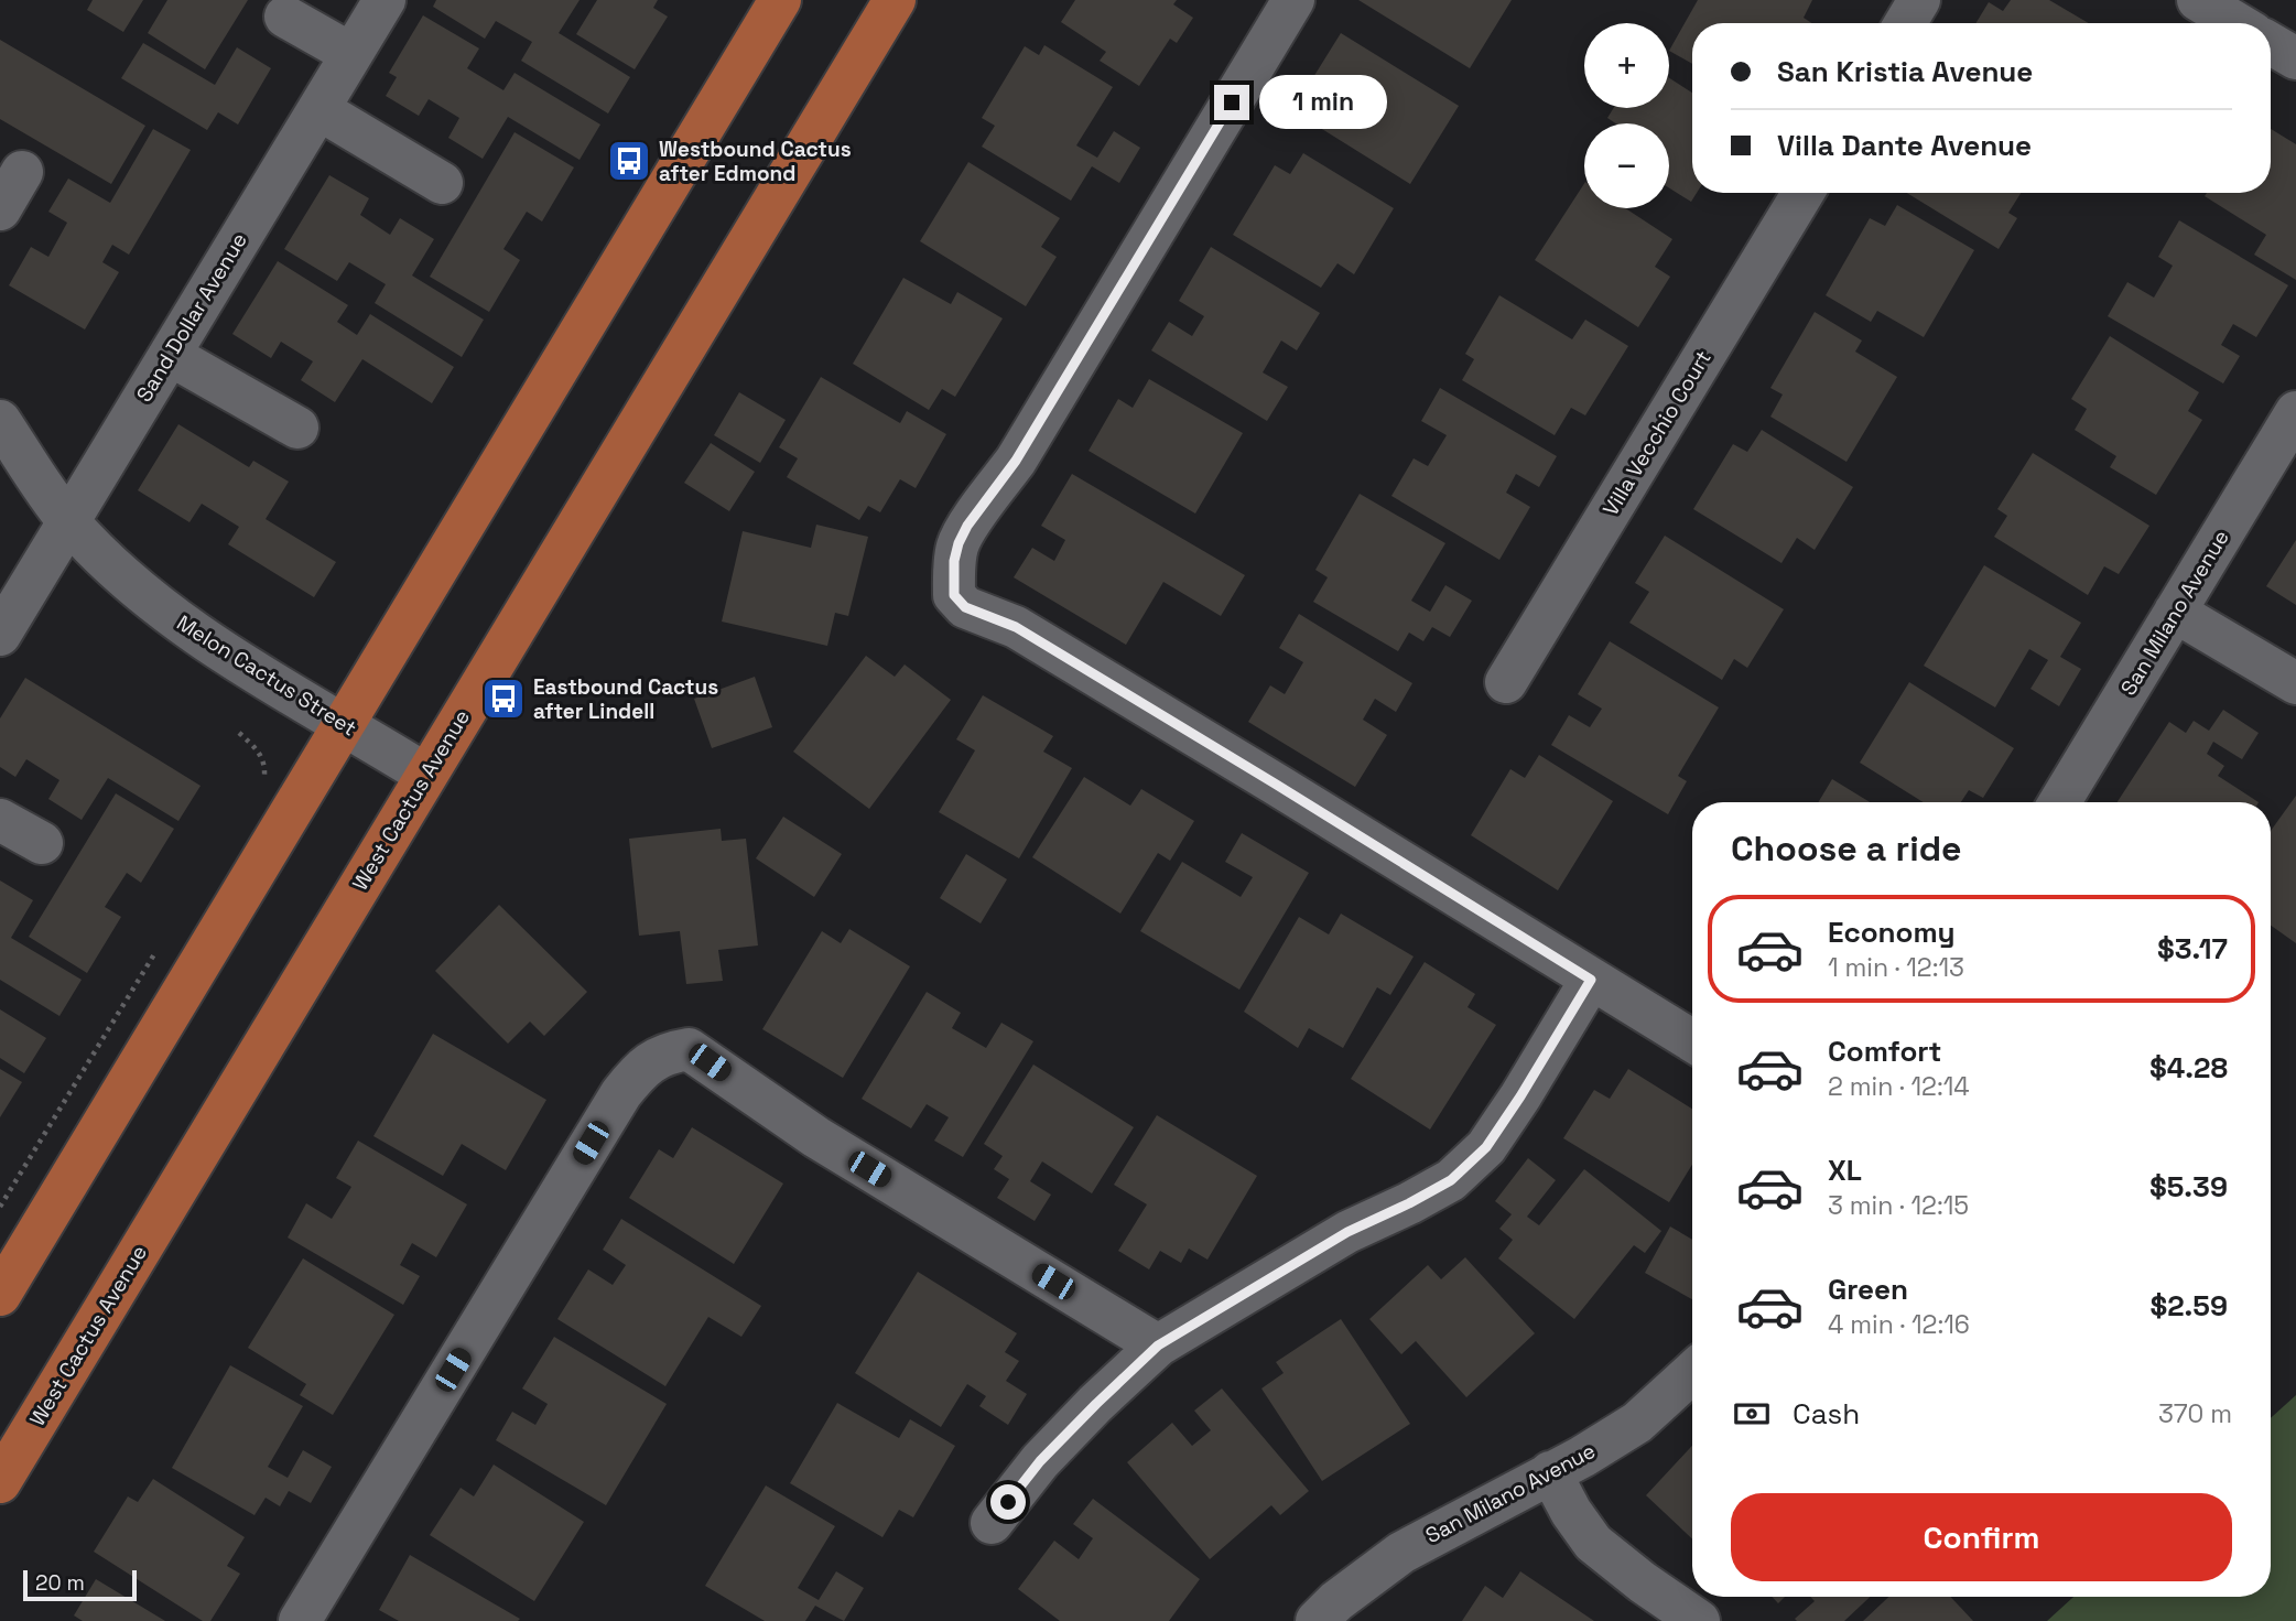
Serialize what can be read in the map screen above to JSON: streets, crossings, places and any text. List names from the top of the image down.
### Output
{
  "streets": {
    "main road": ["West Cactus Avenue"],
    "street": [
      "Sand Dollar Avenue",
      "Villa Vecchio Court",
      "San Milano Avenue",
      "Melon Cactus Street"
    ]
  },
  "crossings": [
    ["Sand Dollar Avenue", "Melon Cactus Street"],
    ["Melon Cactus Street", "West Cactus Avenue"]
  ],
  "places": {
    "bus stop": ["Westbound Cactus after Edmond", "Eastbound Cactus after Lindell"]
  },
  "scale_bar": "20 m",
  "page": {
    "map_buttons": ["+", "−"],
    "banner": ["San Kristia Avenue", "Villa Dante Avenue"],
    "bubble": "1 min",
    "heading": "Choose a ride",
    "list": [
      {
        "name": "Economy",
        "note": "1 min · 12:13",
        "value": "$3.17"
      },
      {
        "name": "Comfort",
        "note": "2 min · 12:14",
        "value": "$4.28"
      },
      {
        "name": "XL",
        "note": "3 min · 12:15",
        "value": "$5.39"
      },
      {
        "name": "Green",
        "note": "4 min · 12:16",
        "value": "$2.59"
      }
    ],
    "pay": ["Cash", "370 m"],
    "buttons": "Confirm",
    "scale": "20 m"
  }
}
